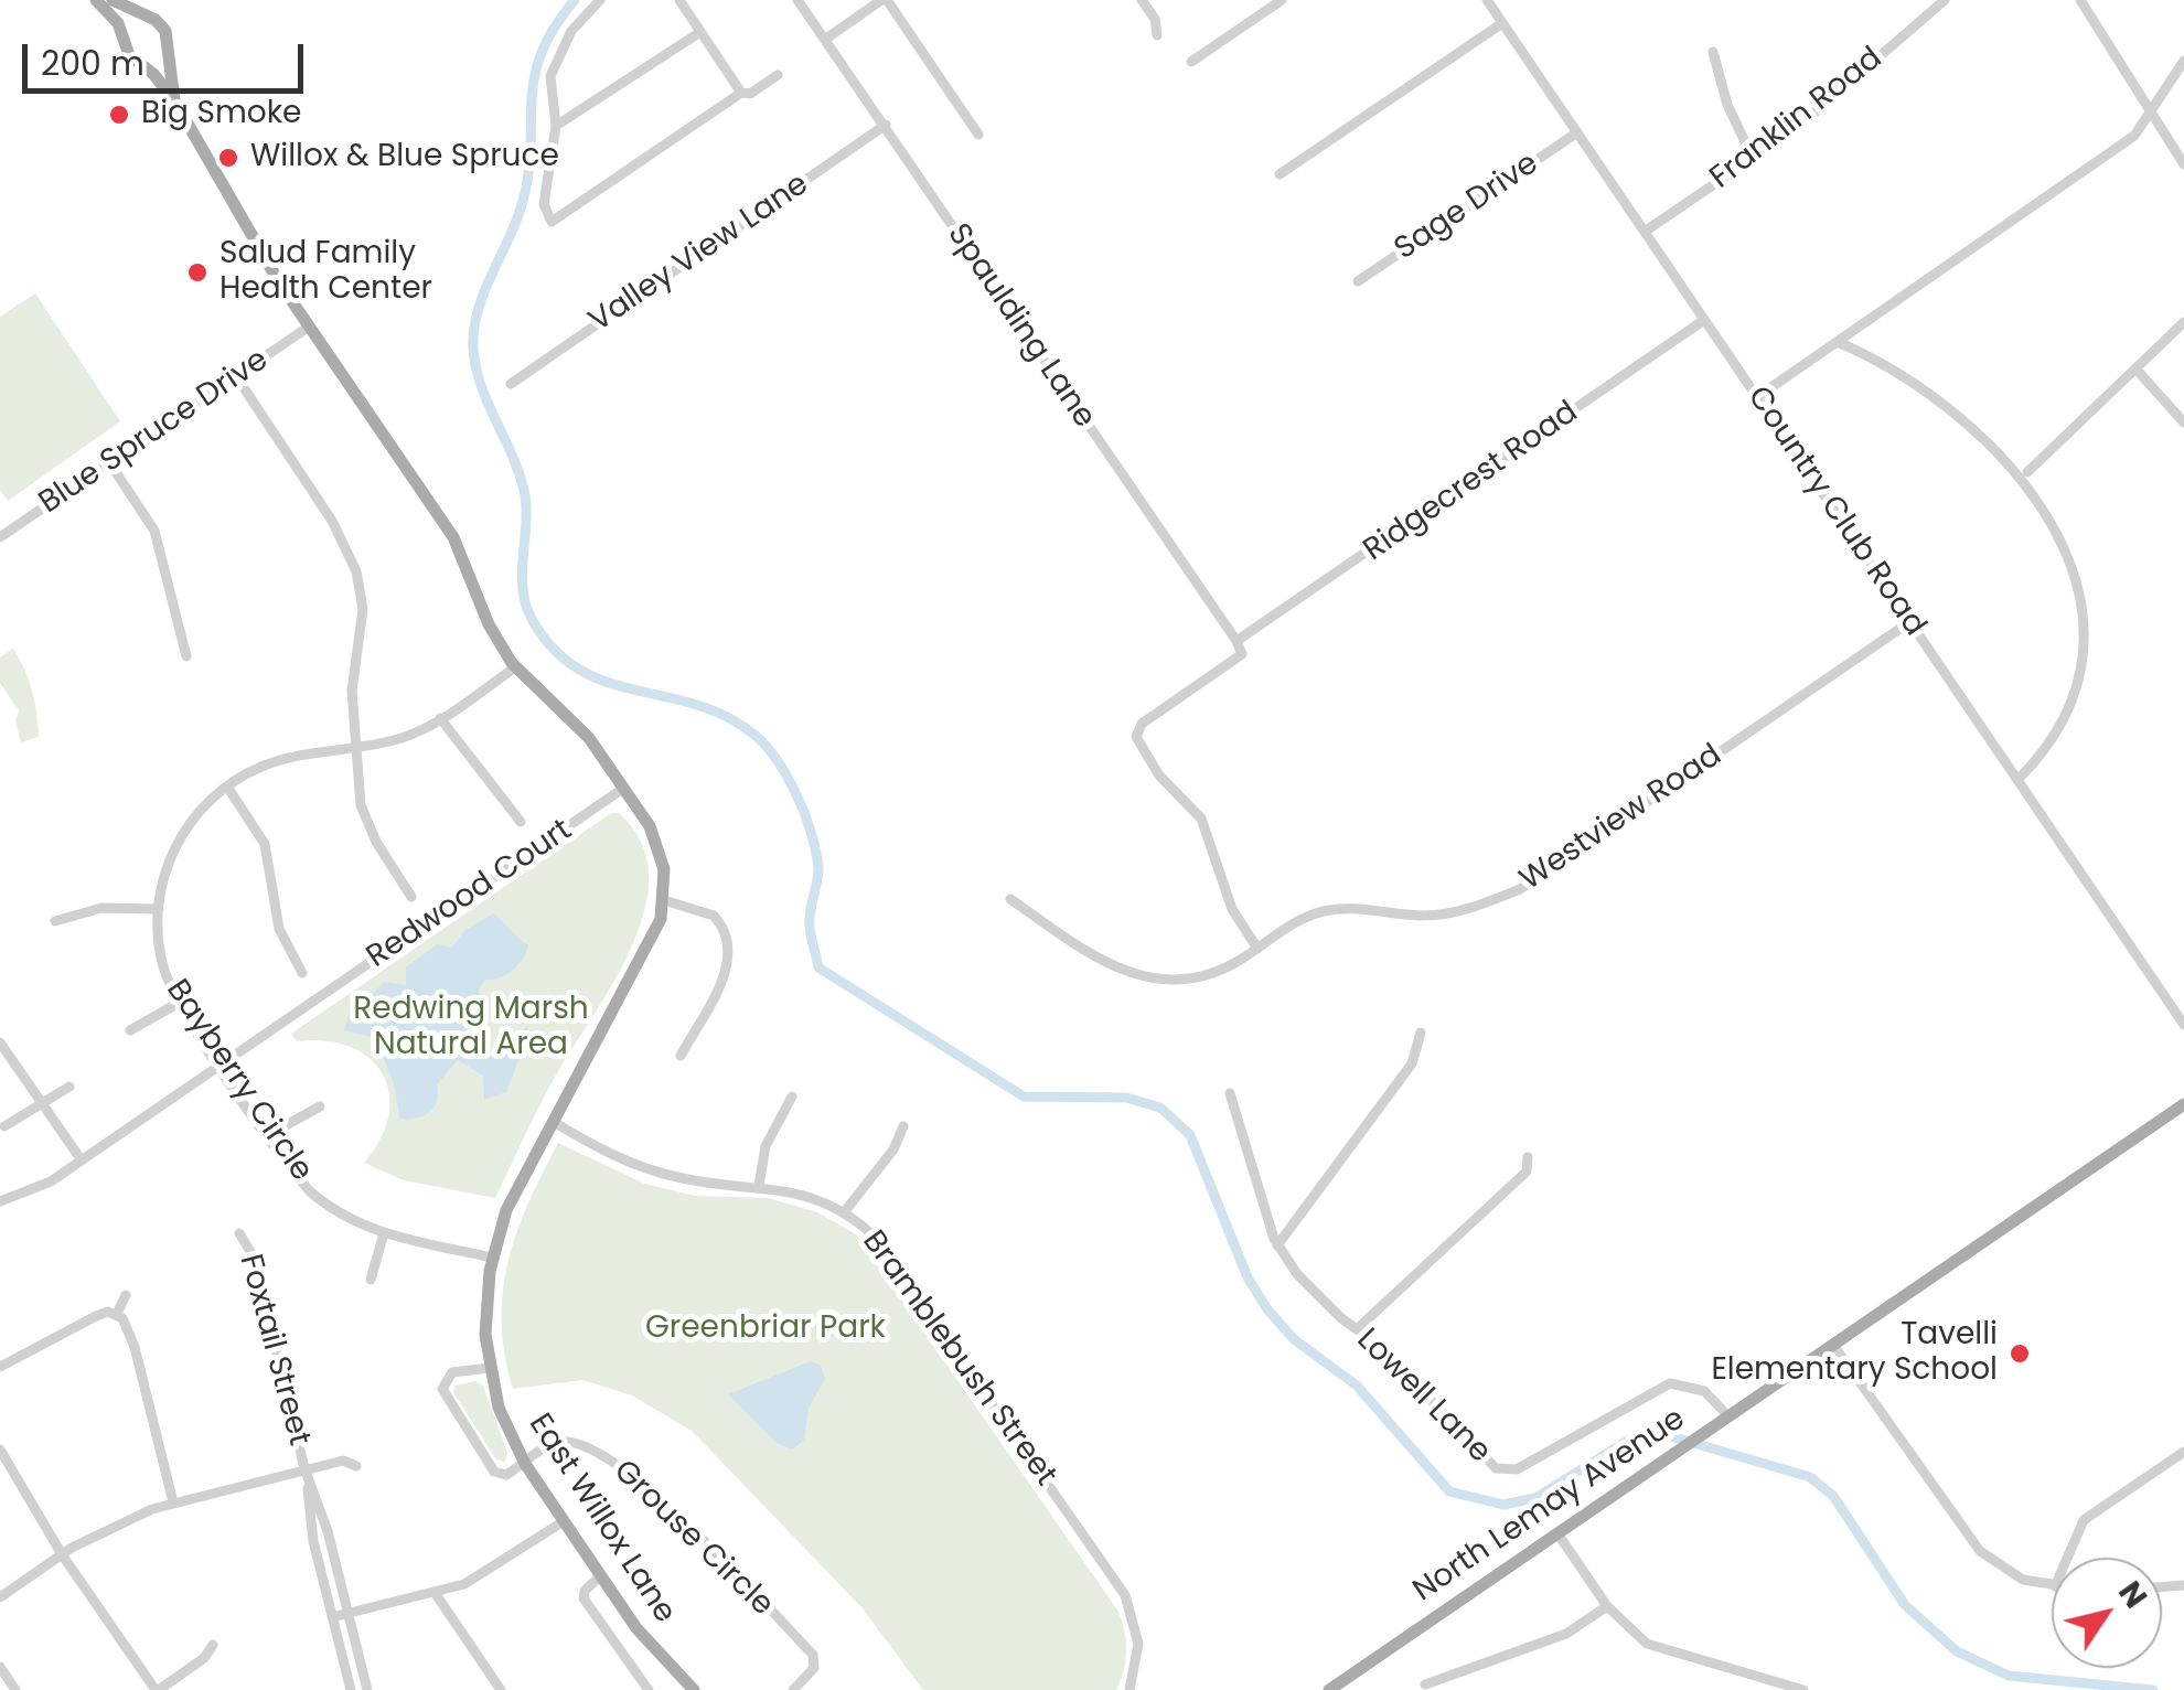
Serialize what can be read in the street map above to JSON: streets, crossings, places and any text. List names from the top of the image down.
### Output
{
  "streets": {
    "main road": ["North Lemay Avenue", "East Willox Lane"],
    "street": [
      "Franklin Road",
      "Sage Drive",
      "Valley View Lane",
      "Spaulding Lane",
      "Blue Spruce Drive",
      "Ridgecrest Road",
      "Country Club Road",
      "Westview Road",
      "Redwood Court",
      "Bayberry Circle",
      "Foxtail Street",
      "Bramblebush Street",
      "Lowell Lane",
      "Grouse Circle"
    ]
  },
  "crossings": [
    ["Franklin Road", "Country Club Road"],
    ["Sage Drive", "Country Club Road"],
    ["Valley View Lane", "Spaulding Lane"],
    ["Spaulding Lane", "Ridgecrest Road"],
    ["Spaulding Lane", "Westview Road"],
    ["Blue Spruce Drive", "East Willox Lane"],
    ["Ridgecrest Road", "Country Club Road"],
    ["Country Club Road", "Westview Road"],
    ["Redwood Court", "Bayberry Circle"],
    ["Redwood Court", "East Willox Lane"],
    ["Bayberry Circle", "East Willox Lane"],
    ["Bramblebush Street", "East Willox Lane"],
    ["Lowell Lane", "North Lemay Avenue"],
    ["East Willox Lane", "Grouse Circle"]
  ],
  "parks": ["Redwing Marsh Natural Area", "Greenbriar Park"],
  "places": [
    "Big Smoke",
    "Willox & Blue Spruce",
    "Salud Family Health Center",
    "Tavelli Elementary School"
  ],
  "scale_bar": "200 m",
  "north": "top right"
}
